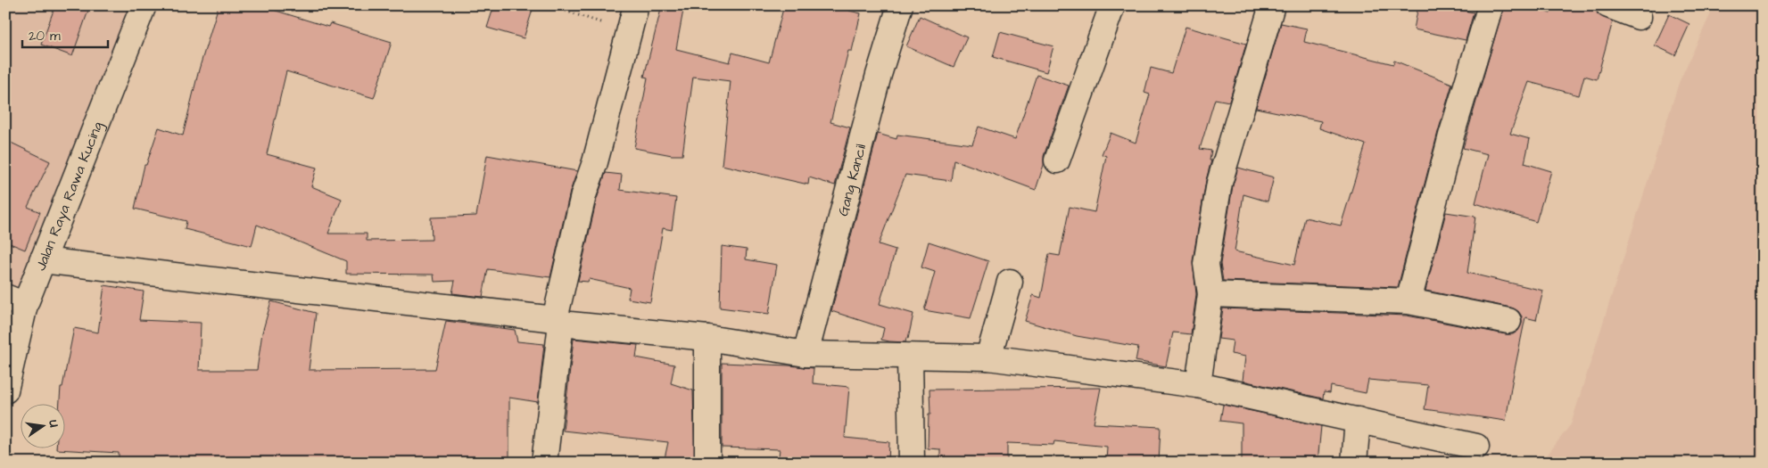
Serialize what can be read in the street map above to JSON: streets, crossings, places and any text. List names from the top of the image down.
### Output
{
  "streets": {
    "street": ["Gang Kancil", "Jalan Raya Rawa Kucing"]
  },
  "scale_bar": "20 m",
  "north": "right"
}
